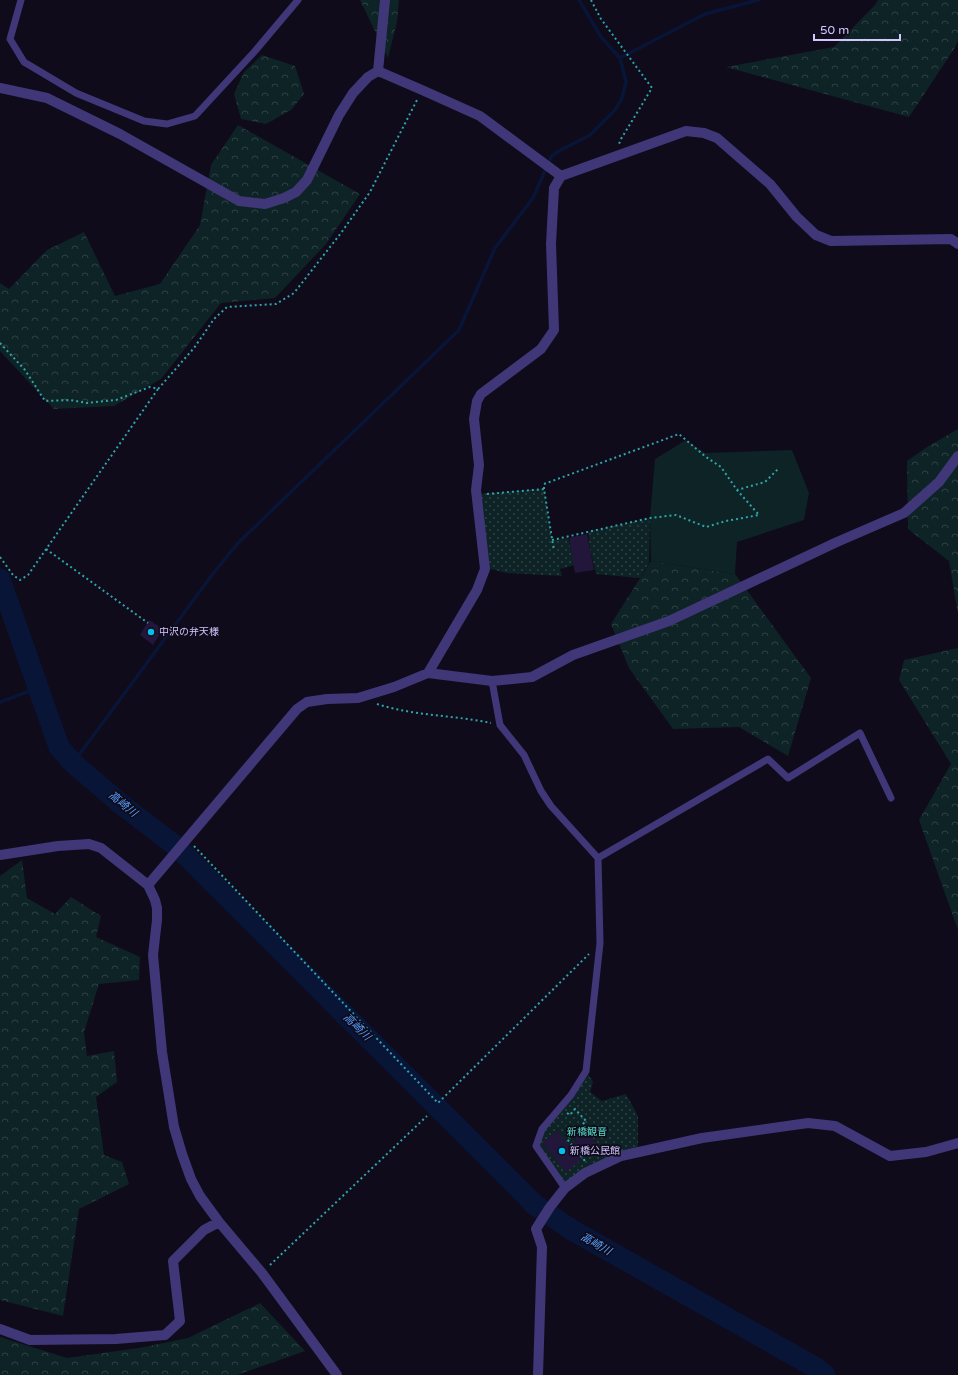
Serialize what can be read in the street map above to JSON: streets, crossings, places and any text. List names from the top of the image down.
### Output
{
  "water": ["高崎川"],
  "parks": ["新橋観音"],
  "places": ["中沢の弁天様", "新橋公民館"],
  "scale_bar": "50 m"
}
